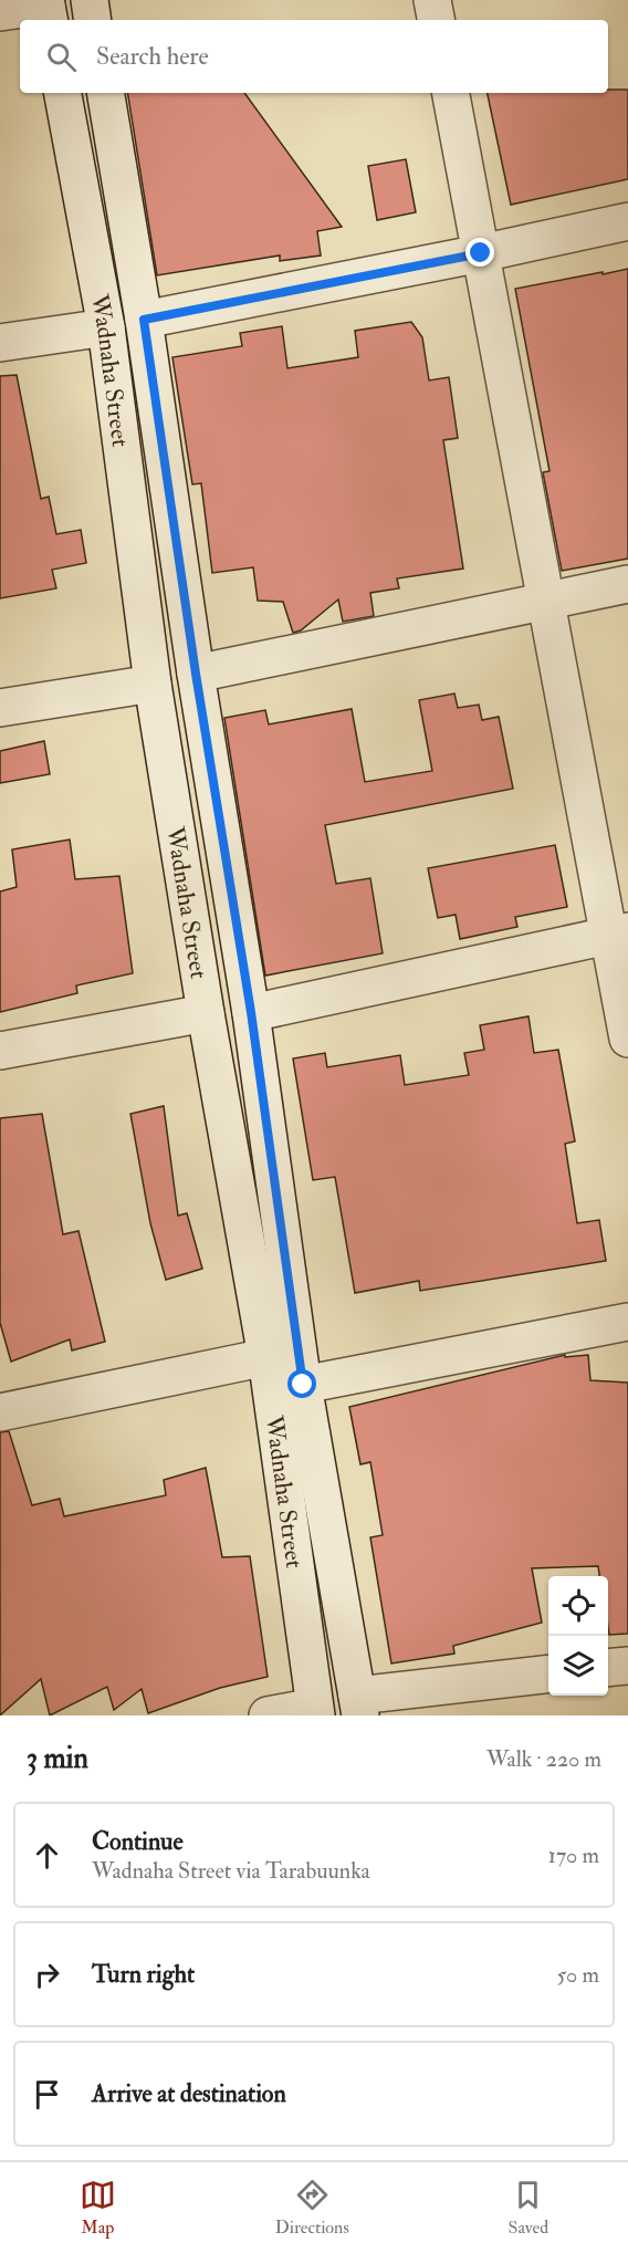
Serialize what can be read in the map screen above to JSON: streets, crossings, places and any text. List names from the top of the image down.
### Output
{
  "streets": {
    "street": ["Wadnaha Street"]
  },
  "page": {
    "search": "Search here",
    "heading": ["3 min", "Walk · 220 m"],
    "list": [
      ["Continue", "Wadnaha Street via Tarabuunka", "170 m"],
      ["Turn right", "50 m"],
      "Arrive at destination"
    ],
    "nav": ["Map", "Directions", "Saved"]
  }
}
